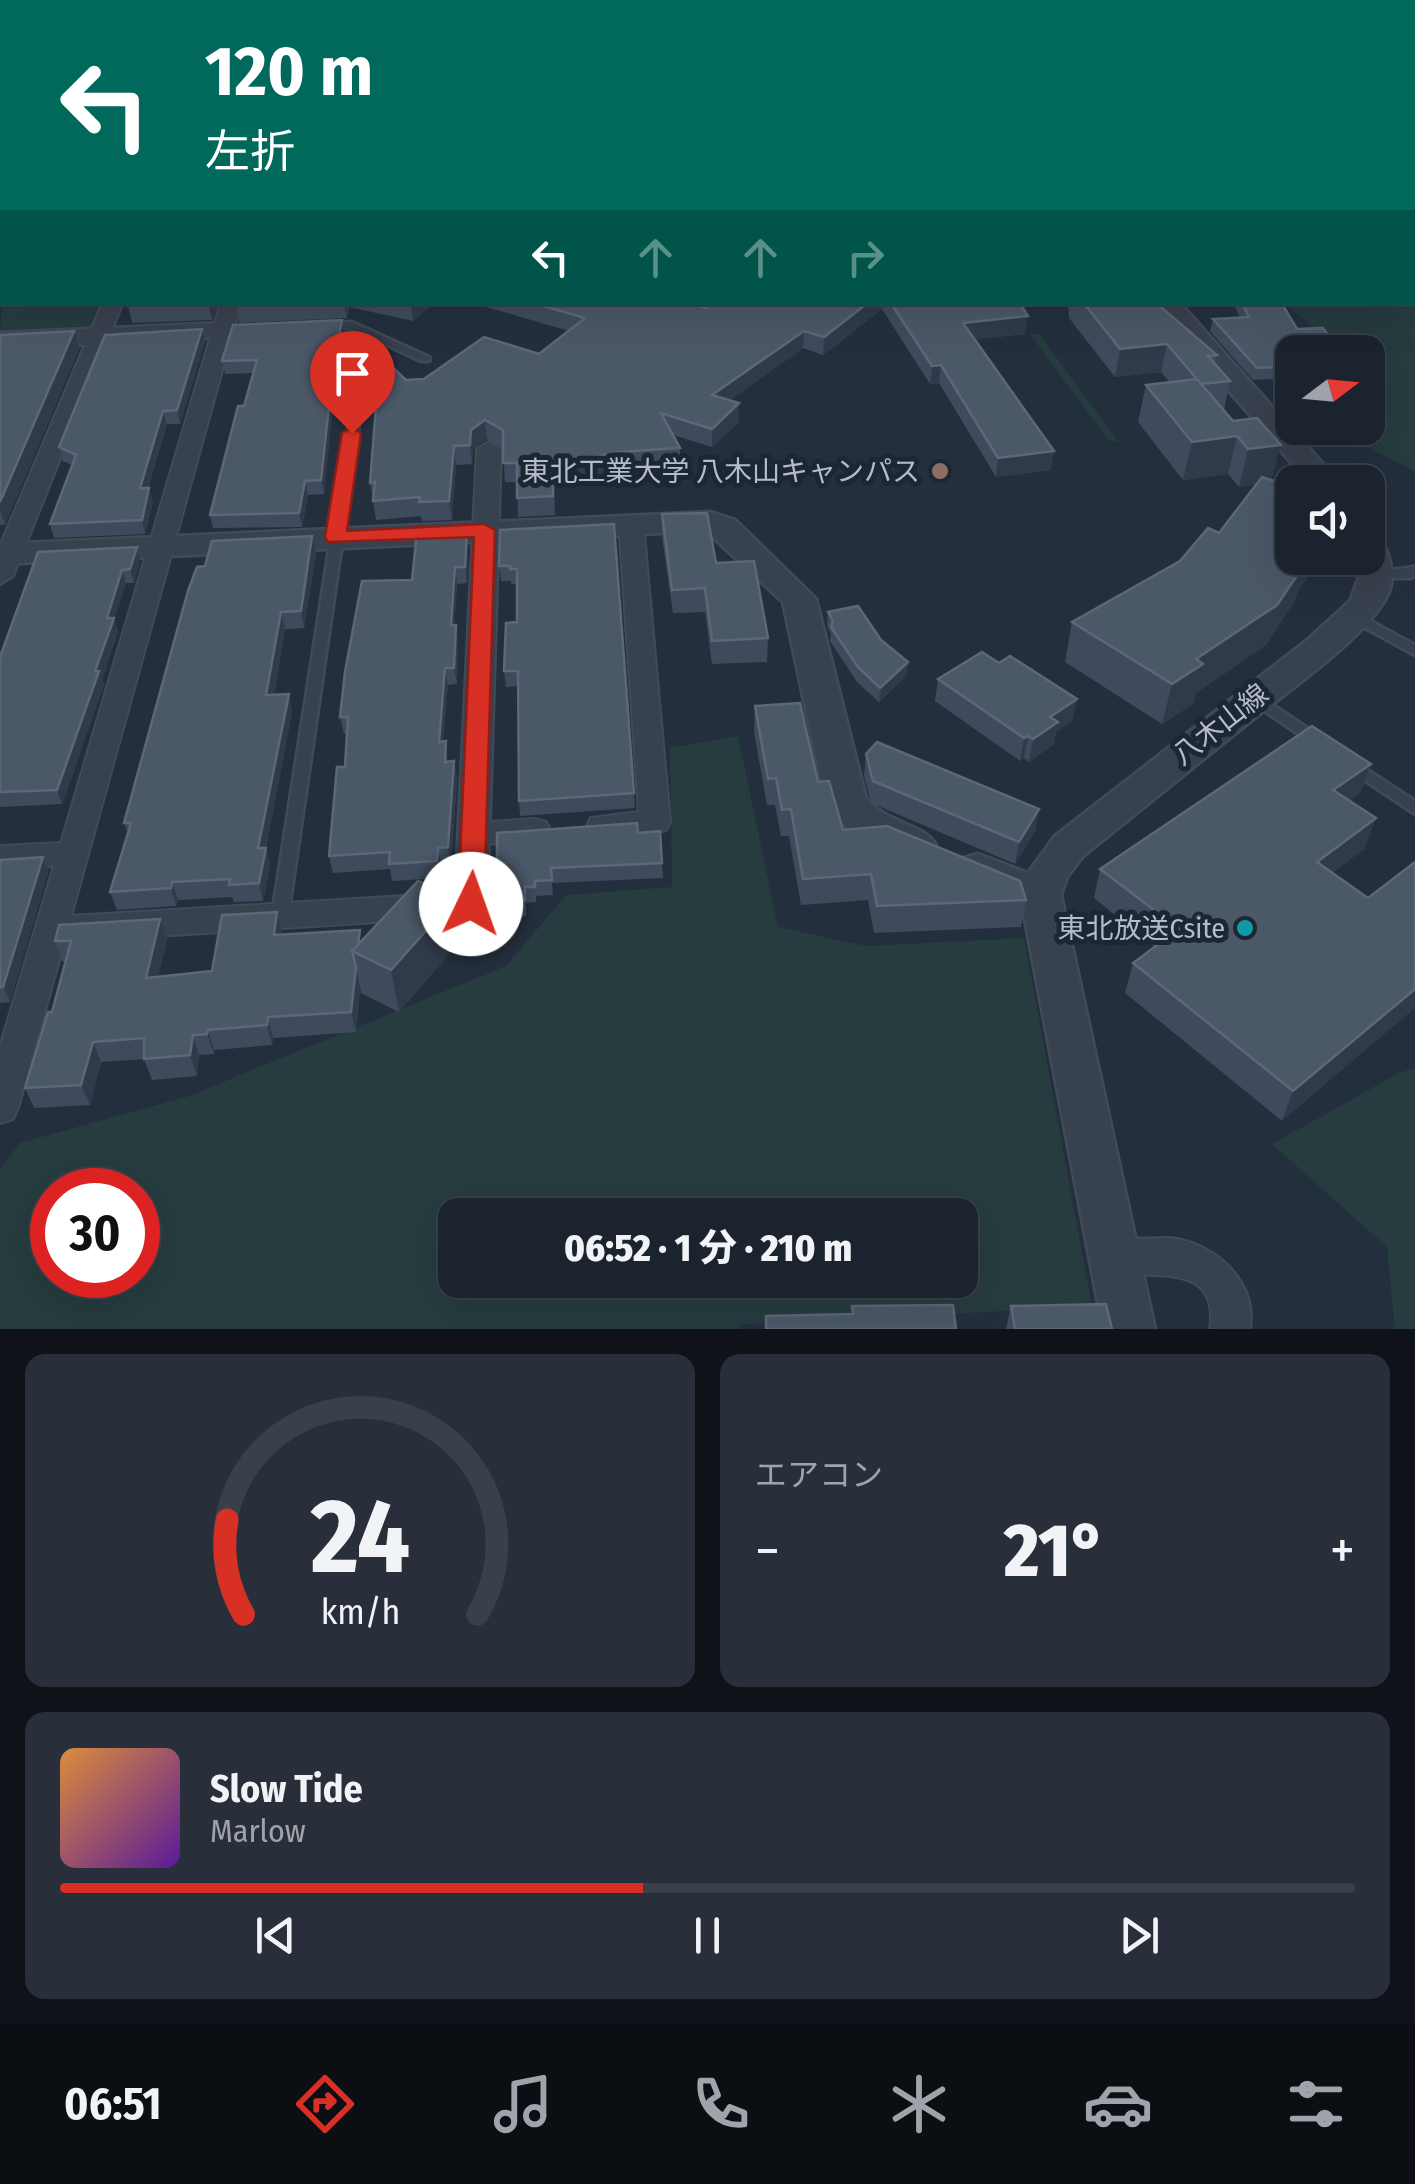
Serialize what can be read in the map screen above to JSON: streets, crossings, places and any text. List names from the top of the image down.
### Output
{
  "streets": {
    "street": ["八木山線"]
  },
  "places": ["東北工業大学 八木山キャンパス", "東北放送Csite"],
  "north": "right",
  "page": {
    "turn": ["120 m", "左折"],
    "limit": "30",
    "trip": "06:52 · 1 分 · 210 m",
    "tile": "エアコン",
    "heat": ["−", "21°", "+"],
    "song": ["Slow Tide", "Marlow"],
    "tabs": "06:51",
    "gauge": ["24", "km/h"]
  }
}
